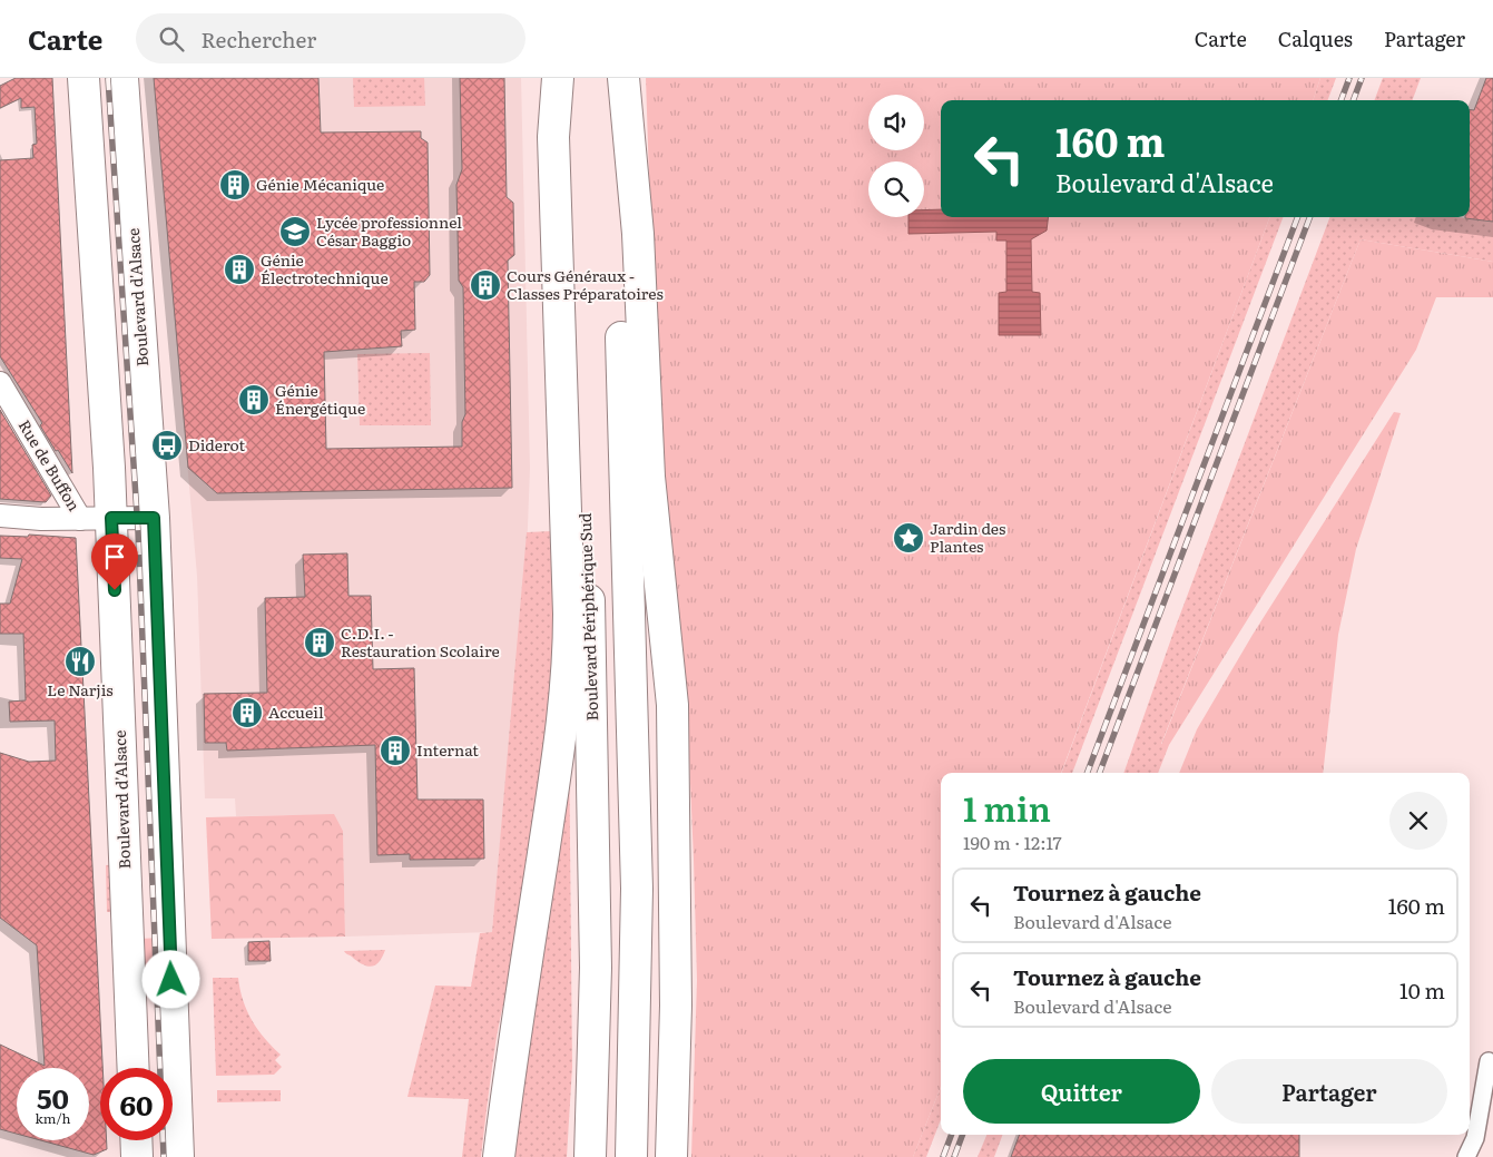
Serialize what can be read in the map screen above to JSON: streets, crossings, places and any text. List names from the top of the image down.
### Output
{
  "streets": {
    "main road": ["Boulevard d'Alsace", "Boulevard Périphérique Sud"],
    "street": ["Rue de Buffon"]
  },
  "places": {
    "building": [
      "Génie Mécanique",
      "Génie Électrotechnique",
      "Cours Généraux - Classes Préparatoires",
      "Génie Énergétique",
      "C.D.I. - Restauration Scolaire",
      "Accueil",
      "Internat"
    ],
    "school or university": ["Lycée professionnel César Baggio"],
    "bus stop": ["Diderot"],
    "place": ["Jardin des Plantes"],
    "restaurant": ["Le Narjis"]
  },
  "page": {
    "header": "Carte",
    "search": "Rechercher",
    "nav": ["Carte", "Calques", "Partager"],
    "turn": ["160 m", "Boulevard d'Alsace"],
    "heading": ["1 min", "190 m · 12:17"],
    "list": [
      {
        "name": "Tournez à gauche",
        "note": "Boulevard d'Alsace",
        "value": "160 m"
      },
      {
        "name": "Tournez à gauche",
        "note": "Boulevard d'Alsace",
        "value": "10 m"
      }
    ],
    "buttons": ["Quitter", "Partager"],
    "speed": "50 km/h",
    "limit": "60"
  }
}
